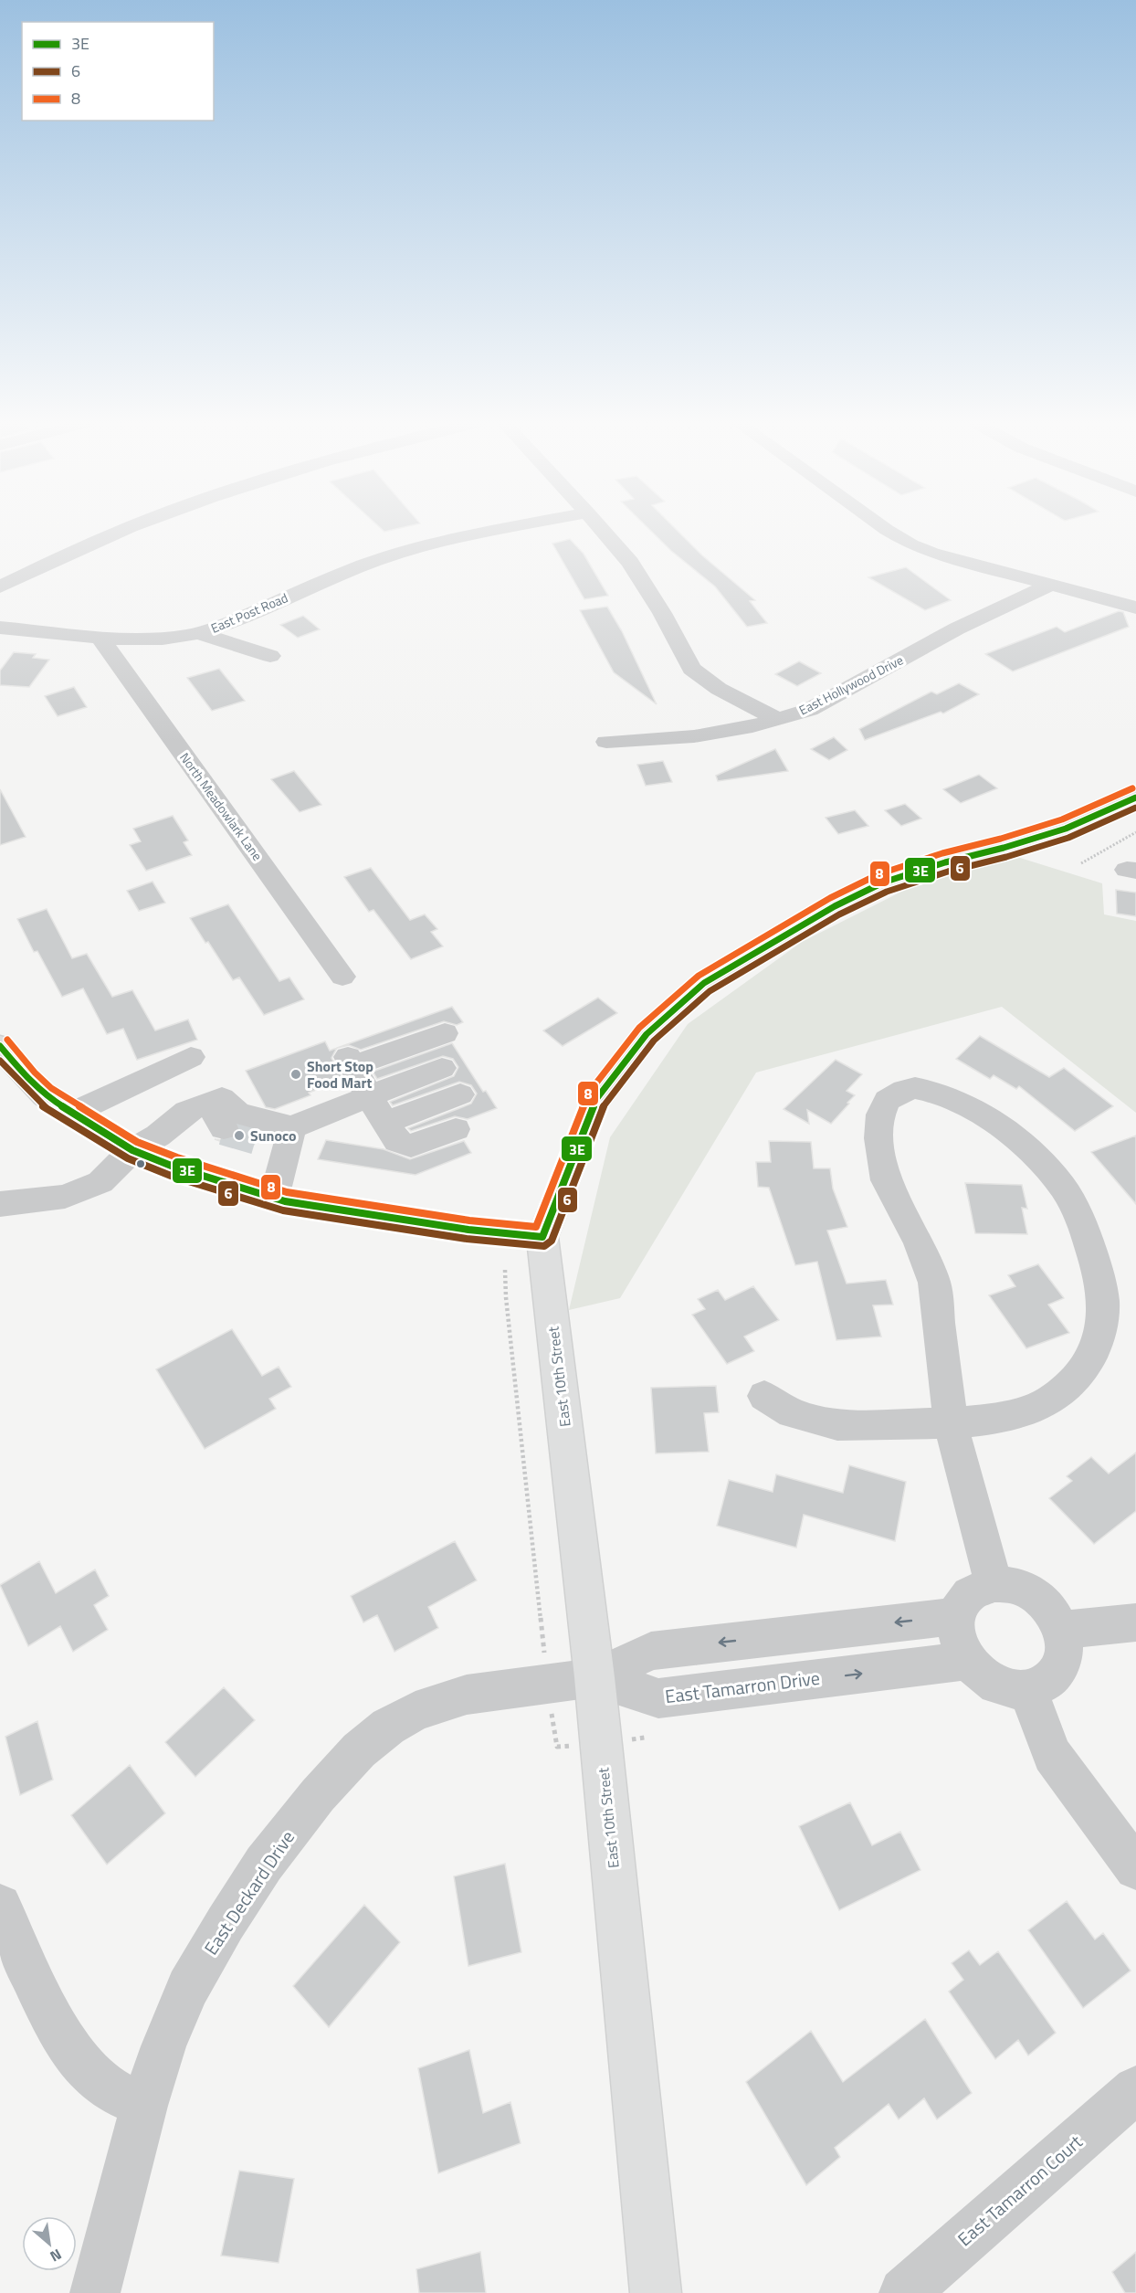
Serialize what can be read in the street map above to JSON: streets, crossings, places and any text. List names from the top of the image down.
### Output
{
  "streets": {
    "main road": ["East 10th Street"],
    "street": [
      "East Post Road",
      "East Hollywood Drive",
      "North Meadowlark Lane",
      "East Tamarron Drive",
      "East Deckard Drive",
      "East Tamarron Court"
    ]
  },
  "crossings": [
    ["East Post Road", "North Meadowlark Lane"],
    ["East 10th Street", "East Tamarron Drive"],
    ["East 10th Street", "East Deckard Drive"],
    ["East Tamarron Drive", "East Deckard Drive"]
  ],
  "places": ["Short Stop Food Mart", "Sunoco"],
  "lines": ["transit line 8", "transit line 3E", "transit line 6"],
  "legend": ["3E", "6", "8"],
  "north": "bottom right"
}
